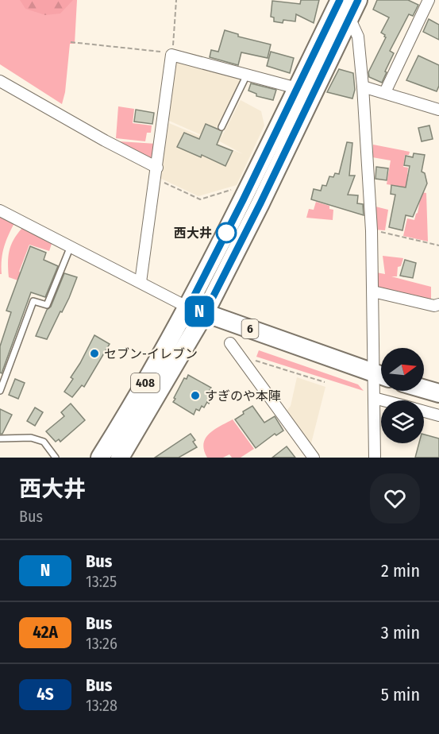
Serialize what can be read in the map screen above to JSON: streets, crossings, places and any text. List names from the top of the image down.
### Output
{
  "streets": {
    "highway": ["6", "408"]
  },
  "crossings": [
    ["6", "408"]
  ],
  "places": ["西大井", "セブン-イレブン", "すぎのや本陣"],
  "lines": ["bus line N"],
  "north": "right",
  "page": {
    "on_map": "N",
    "heading": ["西大井", "Bus"],
    "list": [
      {
        "mark": "N",
        "name": "Bus",
        "note": "13:25",
        "value": "2 min"
      },
      {
        "mark": "42A",
        "name": "Bus",
        "note": "13:26",
        "value": "3 min"
      },
      {
        "mark": "4S",
        "name": "Bus",
        "note": "13:28",
        "value": "5 min"
      }
    ]
  }
}
